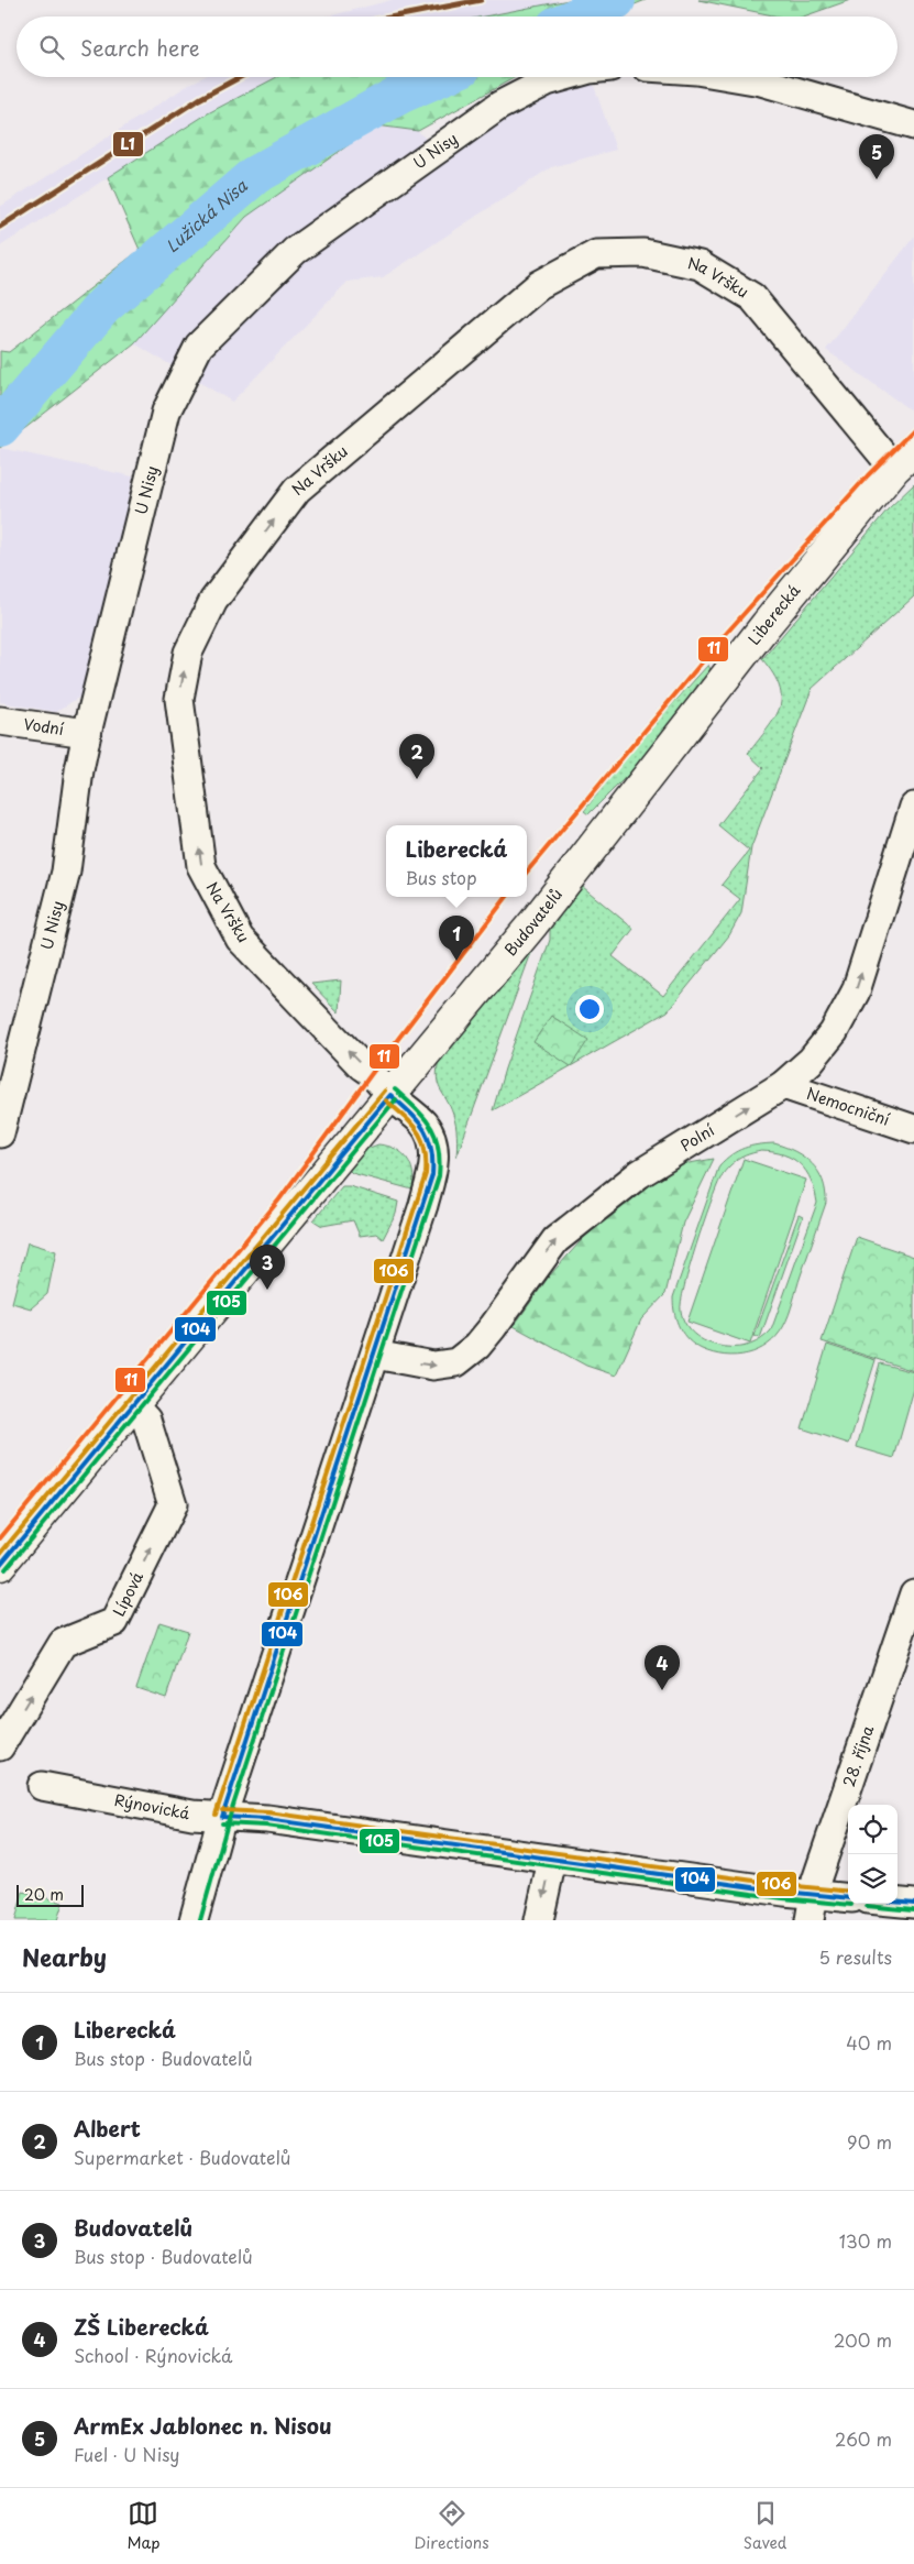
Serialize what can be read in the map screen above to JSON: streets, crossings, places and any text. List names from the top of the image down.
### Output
{
  "streets": {
    "main road": ["Liberecká", "Budovatelů"],
    "street": [
      "U Nisy",
      "Na Vršku",
      "Vodní",
      "Nemocniční",
      "Polní",
      "Lípová",
      "28. října",
      "Rýnovická"
    ]
  },
  "crossings": [
    ["U Nisy", "Vodní"],
    ["Na Vršku", "Liberecká"],
    ["Na Vršku", "Budovatelů"],
    ["Liberecká", "Budovatelů"],
    ["Budovatelů", "Lípová"],
    ["Nemocniční", "Polní"],
    ["28. října", "Rýnovická"]
  ],
  "one_way": ["Polní"],
  "water": ["Lužická Nisa"],
  "lines": [
    "transit line L1",
    "transit line 11",
    "transit line 105",
    "transit line 106",
    "transit line 104"
  ],
  "scale_bar": "20 m",
  "page": {
    "search": "Search here",
    "pins": [
      "5",
      "2",
      "1",
      "3",
      "4"
    ],
    "popup": ["Liberecká", "Bus stop"],
    "scale": "20 m",
    "heading": ["Nearby", "5 results"],
    "list": [
      {
        "mark": "1",
        "name": "Liberecká",
        "note": "Bus stop · Budovatelů",
        "value": "40 m"
      },
      {
        "mark": "2",
        "name": "Albert",
        "note": "Supermarket · Budovatelů",
        "value": "90 m"
      },
      {
        "mark": "3",
        "name": "Budovatelů",
        "note": "Bus stop · Budovatelů",
        "value": "130 m"
      },
      {
        "mark": "4",
        "name": "ZŠ Liberecká",
        "note": "School · Rýnovická",
        "value": "200 m"
      },
      {
        "mark": "5",
        "name": "ArmEx Jablonec n. Nisou",
        "note": "Fuel · U Nisy",
        "value": "260 m"
      }
    ],
    "nav": ["Map", "Directions", "Saved"]
  }
}
